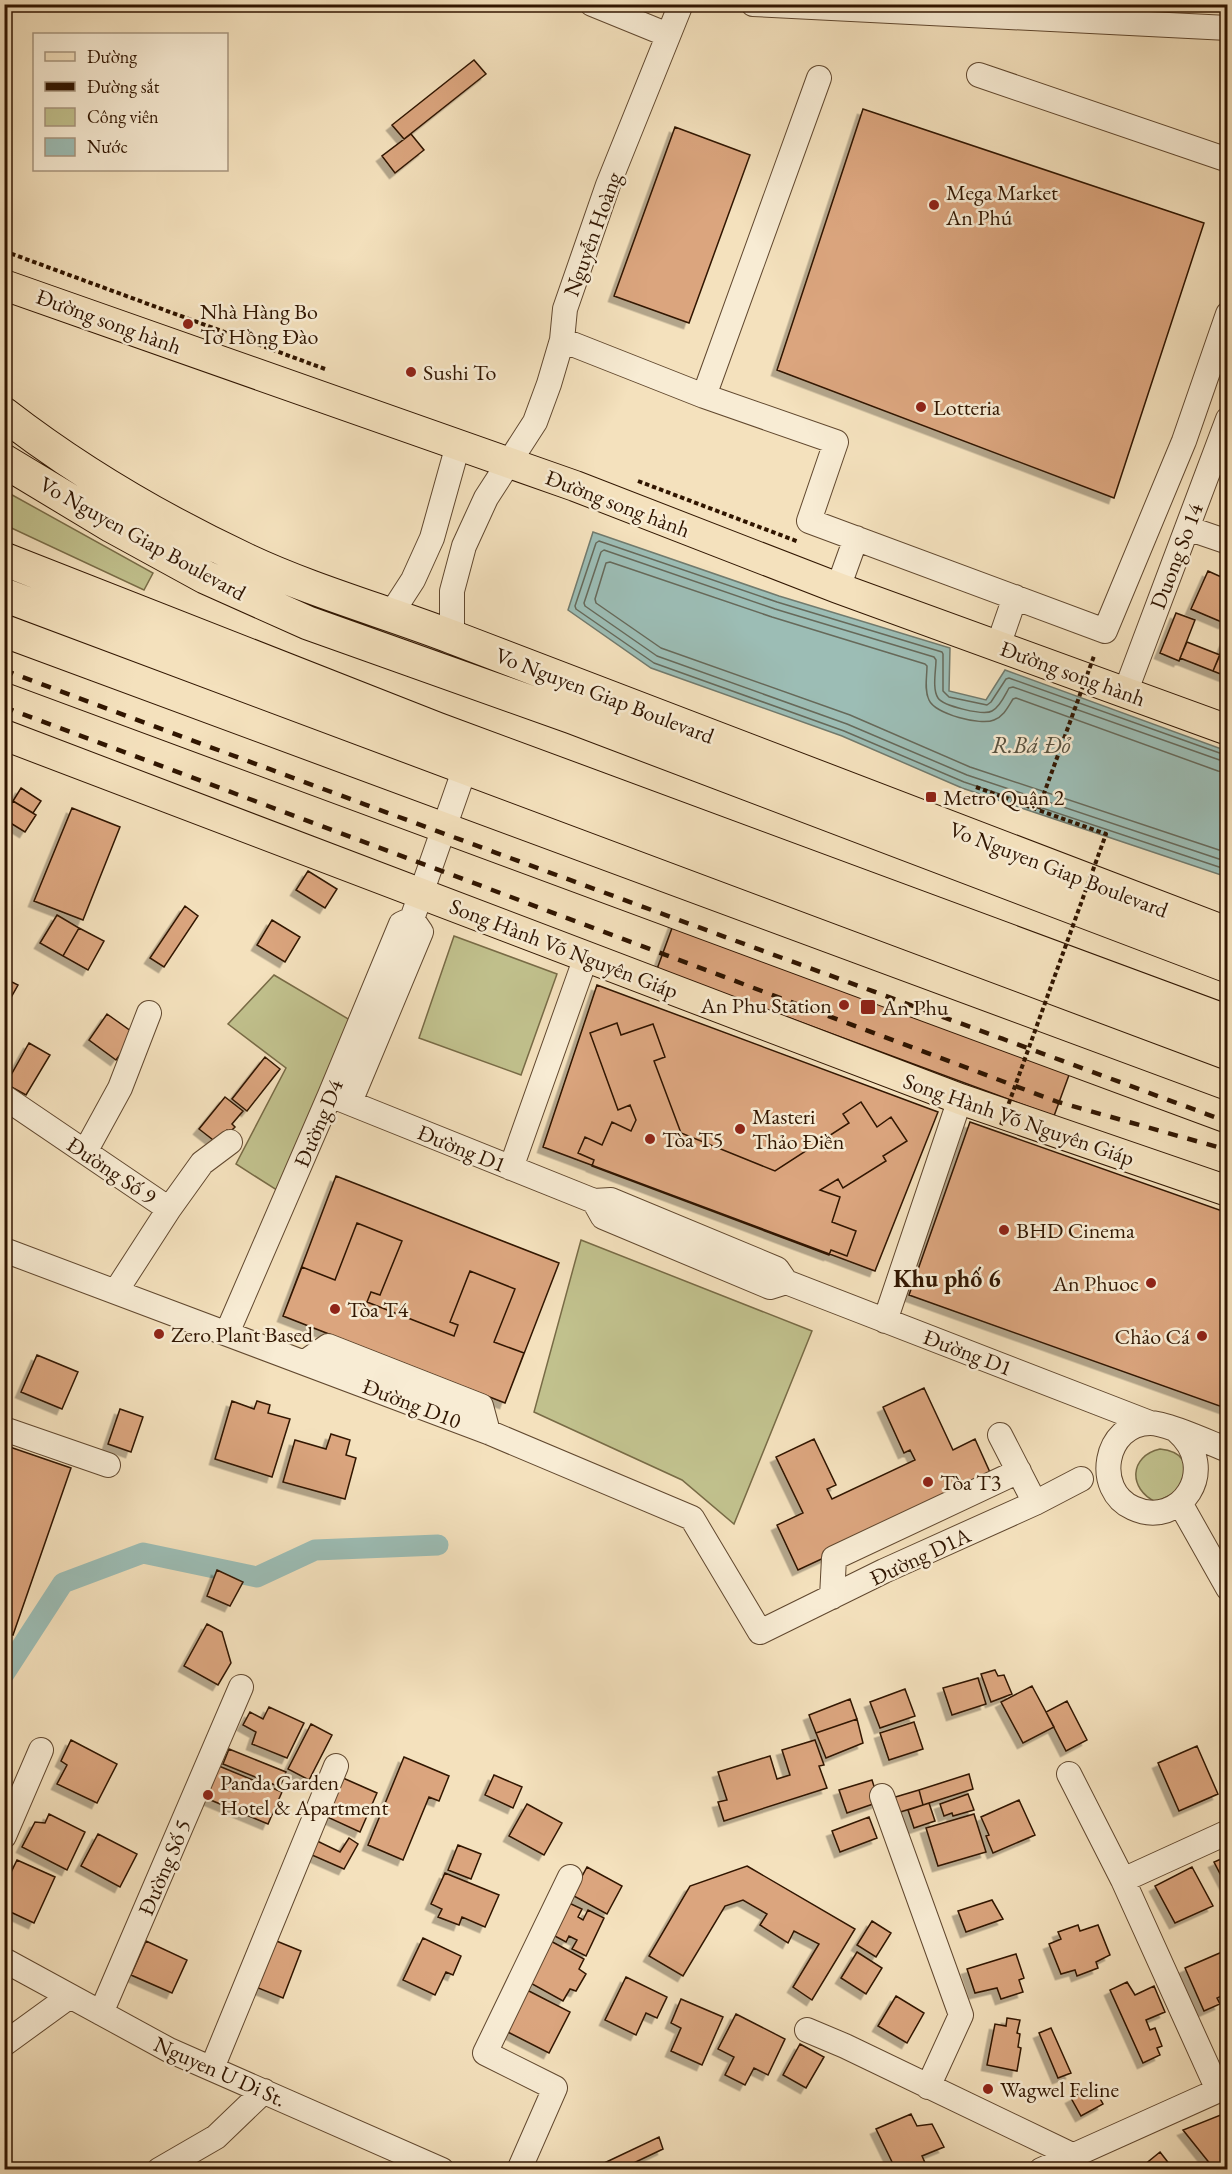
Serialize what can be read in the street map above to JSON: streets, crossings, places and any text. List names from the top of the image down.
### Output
{
  "streets": {
    "highway": ["Vo Nguyen Giap Boulevard"],
    "main road": ["Đường song hành", "Song Hành Võ Nguyên Giáp"],
    "street": [
      "Nguyễn Hoàng",
      "Duong So 14",
      "Đường D4",
      "Đường D1",
      "Đường Số 9",
      "Đường D10",
      "Đường D1A",
      "Đường Số 5",
      "Nguyen U Di St."
    ]
  },
  "crossings": [
    ["Nguyễn Hoàng", "Đường song hành"],
    ["Nguyễn Hoàng", "Vo Nguyen Giap Boulevard"],
    ["Đường song hành", "Duong So 14"],
    ["Song Hành Võ Nguyên Giáp", "Đường D4"],
    ["Đường D4", "Đường D1"],
    ["Đường D4", "Đường D10"],
    ["Đường D1", "Đường D1A"],
    ["Đường Số 9", "Đường D10"],
    ["Đường D10", "Đường D1A"],
    ["Đường Số 5", "Nguyen U Di St."]
  ],
  "districts": ["Khu phố 6"],
  "water": ["R.Bá Đỏ"],
  "places": {
    "other": [
      "Mega Market An Phú",
      "Nhà Hàng Bo Tơ Hồng Đào",
      "Sushi To",
      "Lotteria",
      "An Phu Station",
      "Masteri Thảo Điền",
      "Tòa T5",
      "BHD Cinema",
      "An Phuoc",
      "Tòa T4",
      "Zero Plant Based",
      "Chảo Cá",
      "Tòa T3",
      "Panda Garden Hotel & Apartment",
      "Wagwel Feline"
    ],
    "transit": ["Metro Quận 2", "An Phu"]
  },
  "legend": [
    "Đường",
    "Đường sắt",
    "Công viên",
    "Nước"
  ]
}
